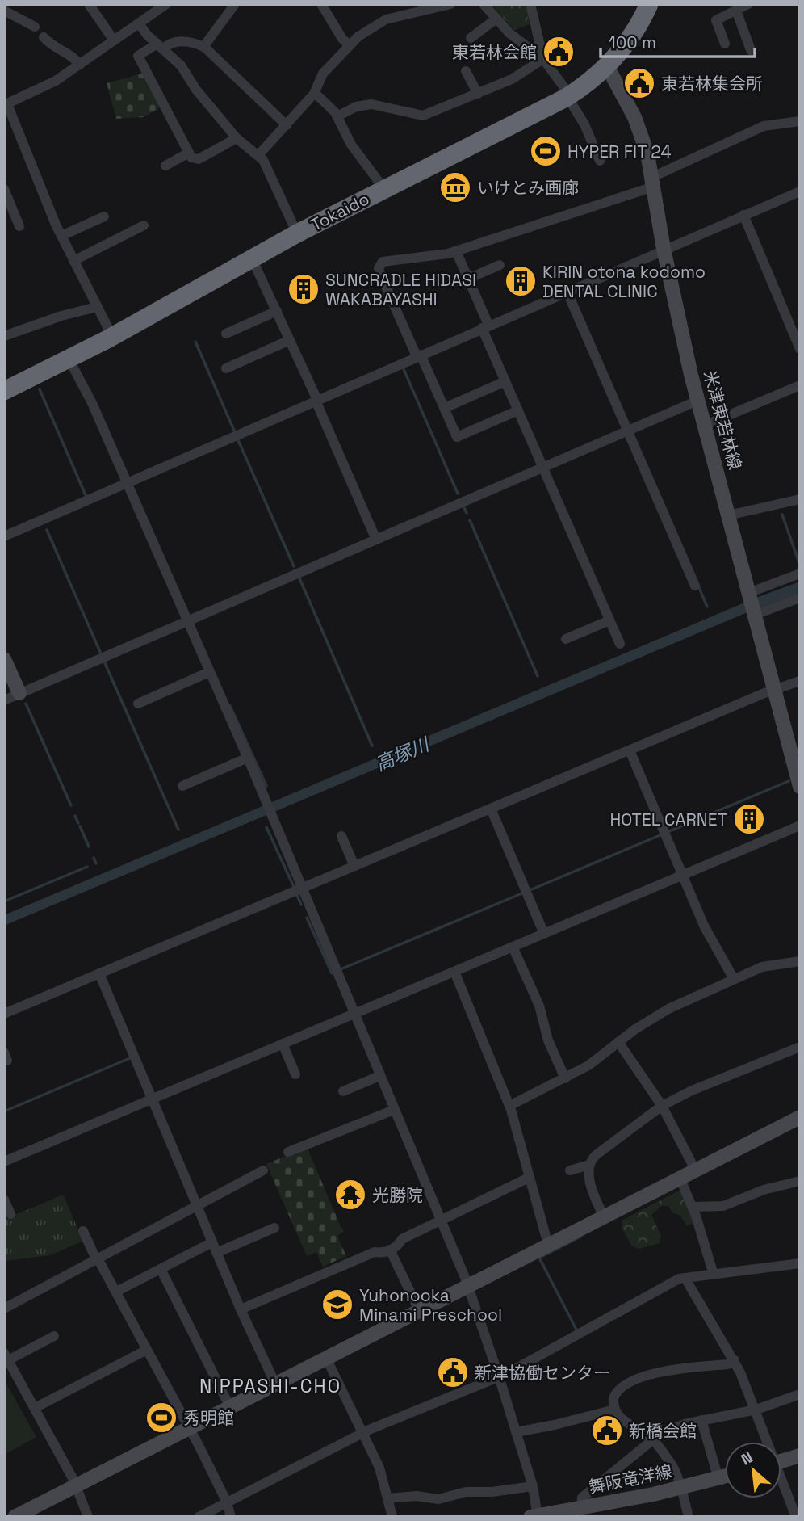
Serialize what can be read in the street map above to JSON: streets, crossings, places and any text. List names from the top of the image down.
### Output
{
  "streets": {
    "highway": ["Tokaido"],
    "main road": ["米津東若林線", "舞阪竜洋線"]
  },
  "crossings": [
    ["Tokaido", "米津東若林線"]
  ],
  "districts": ["NIPPASHI-CHO"],
  "water": ["高塚川"],
  "places": {
    "public building": [
      "東若林会館",
      "東若林集会所",
      "新津協働センター",
      "新橋会館"
    ],
    "sports": ["HYPER FIT 24", "秀明館"],
    "museum": ["いけとみ画廊"],
    "building": ["KIRIN otona kodomo DENTAL CLINIC", "SUNCRADLE HIDASI WAKABAYASHI", "HOTEL CARNET"],
    "temple": ["光勝院"],
    "school or university": ["Yuhonooka Minami Preschool"]
  },
  "scale_bar": "100 m",
  "north": "top left"
}
